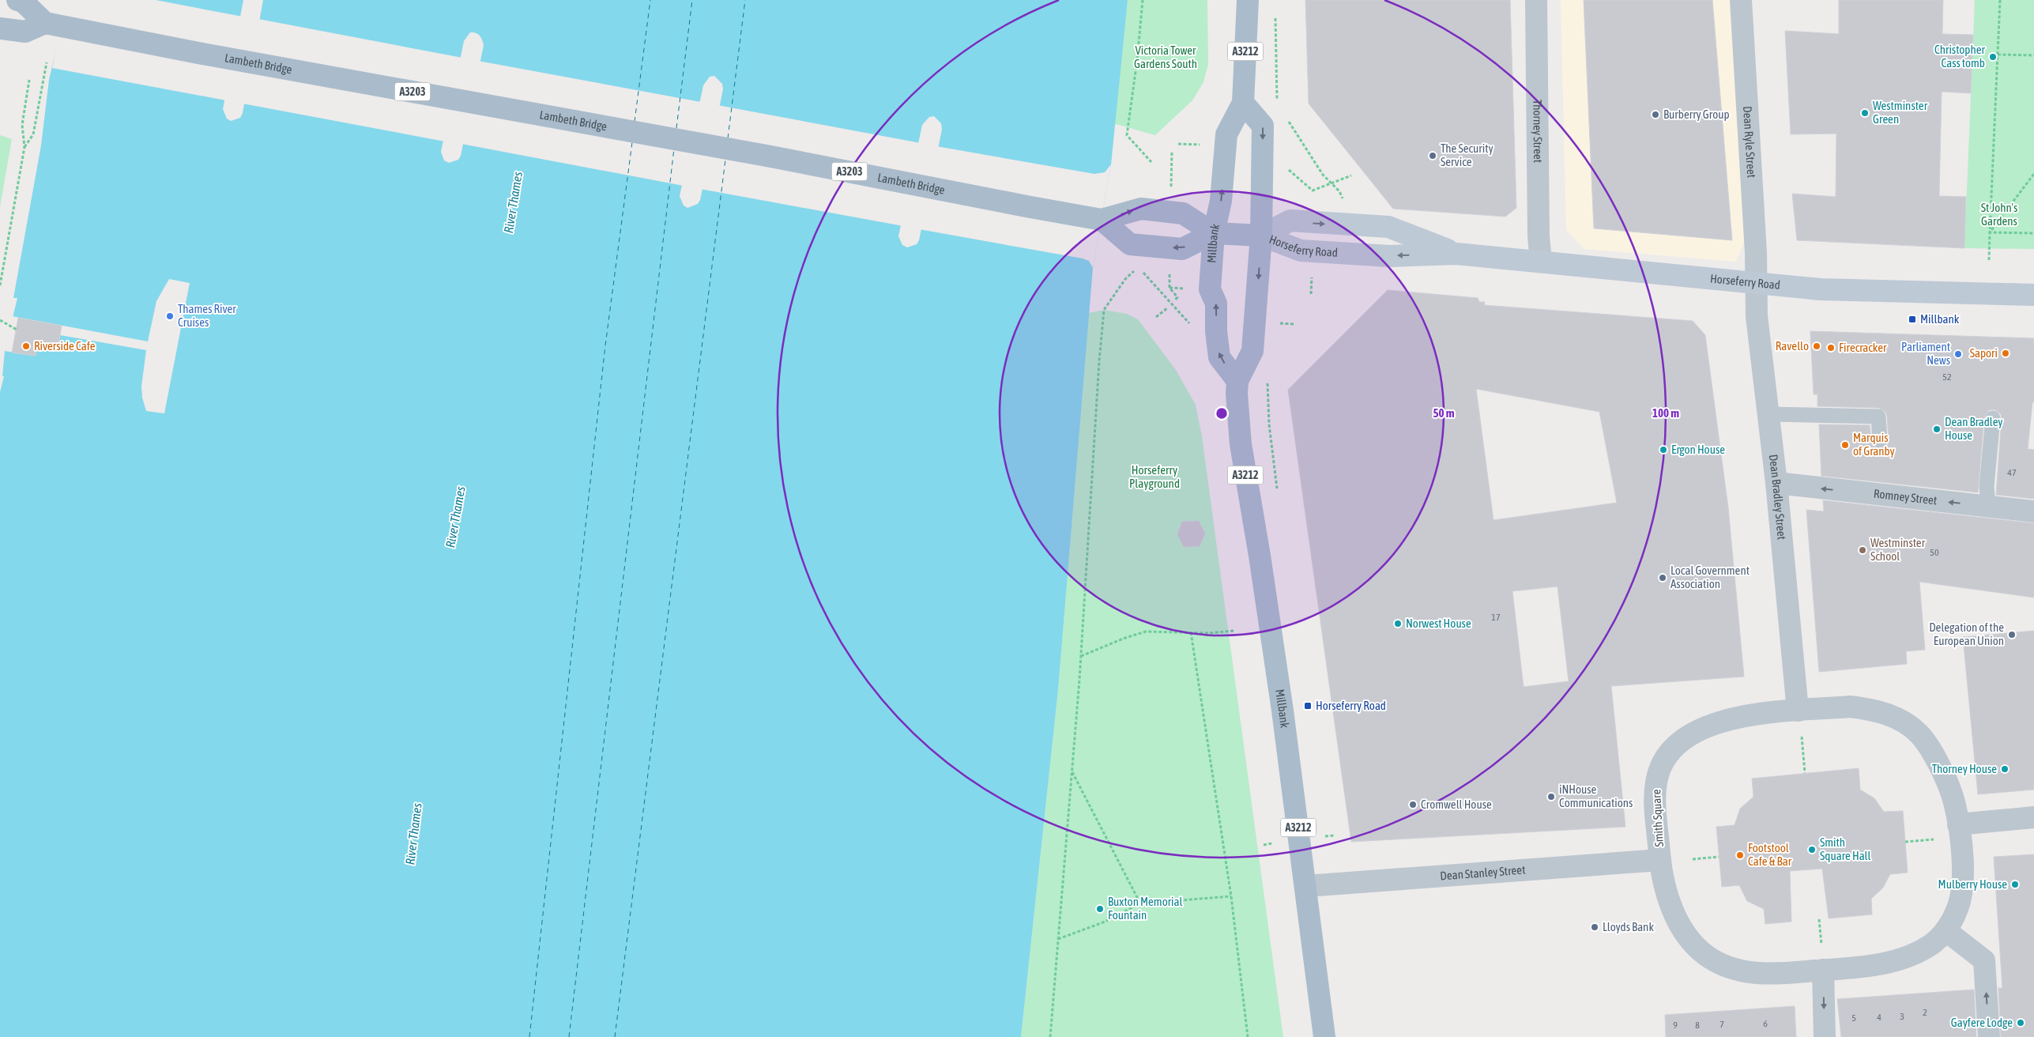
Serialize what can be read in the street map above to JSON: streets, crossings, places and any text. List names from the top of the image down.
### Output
{
  "streets": {
    "main road": [
      "A3212",
      "Lambeth Bridge",
      "A3203",
      "Millbank",
      "Horseferry Road"
    ],
    "street": [
      "Thorney Street",
      "Dean Ryle Street",
      "Romney Street",
      "Dean Bradley Street",
      "Smith Square",
      "Dean Stanley Street"
    ]
  },
  "crossings": [
    ["Lambeth Bridge", "Millbank"],
    ["Thorney Street", "Horseferry Road"],
    ["Dean Ryle Street", "Horseferry Road"],
    ["Dean Ryle Street", "Dean Bradley Street"],
    ["Millbank", "Horseferry Road"],
    ["Millbank", "Dean Stanley Street"],
    ["Horseferry Road", "Dean Bradley Street"],
    ["Romney Street", "Dean Bradley Street"],
    ["Dean Bradley Street", "Smith Square"],
    ["Smith Square", "Dean Stanley Street"]
  ],
  "one_way": ["Romney Street"],
  "water": ["River Thames"],
  "parks": ["Victoria Tower Gardens South", "St John's Gardens", "Horseferry Playground"],
  "places": {
    "other": [
      "Christopher Cass tomb",
      "Westminster Green",
      "Burberry Group",
      "The Security Service",
      "Thames River Cruises",
      "Riverside Cafe",
      "Ravello",
      "Firecracker",
      "Sapori",
      "Parliament News",
      "Dean Bradley House",
      "Marquis of Granby",
      "Ergon House",
      "Westminster School",
      "Local Government Association",
      "Norwest House",
      "Delegation of the European Union",
      "Thorney House",
      "iNHouse Communications",
      "Cromwell House",
      "Smith Square Hall",
      "Footstool Cafe & Bar",
      "Mulberry House",
      "Buxton Memorial Fountain",
      "Lloyds Bank",
      "Gayfere Lodge"
    ],
    "transit": ["Millbank", "Horseferry Road"]
  },
  "house_numbers": [
    "52",
    "47",
    "50",
    "17",
    "2",
    "3",
    "4",
    "5",
    "6",
    "7",
    "9",
    "8"
  ],
  "rings": ["50 m", "100 m"]
}
